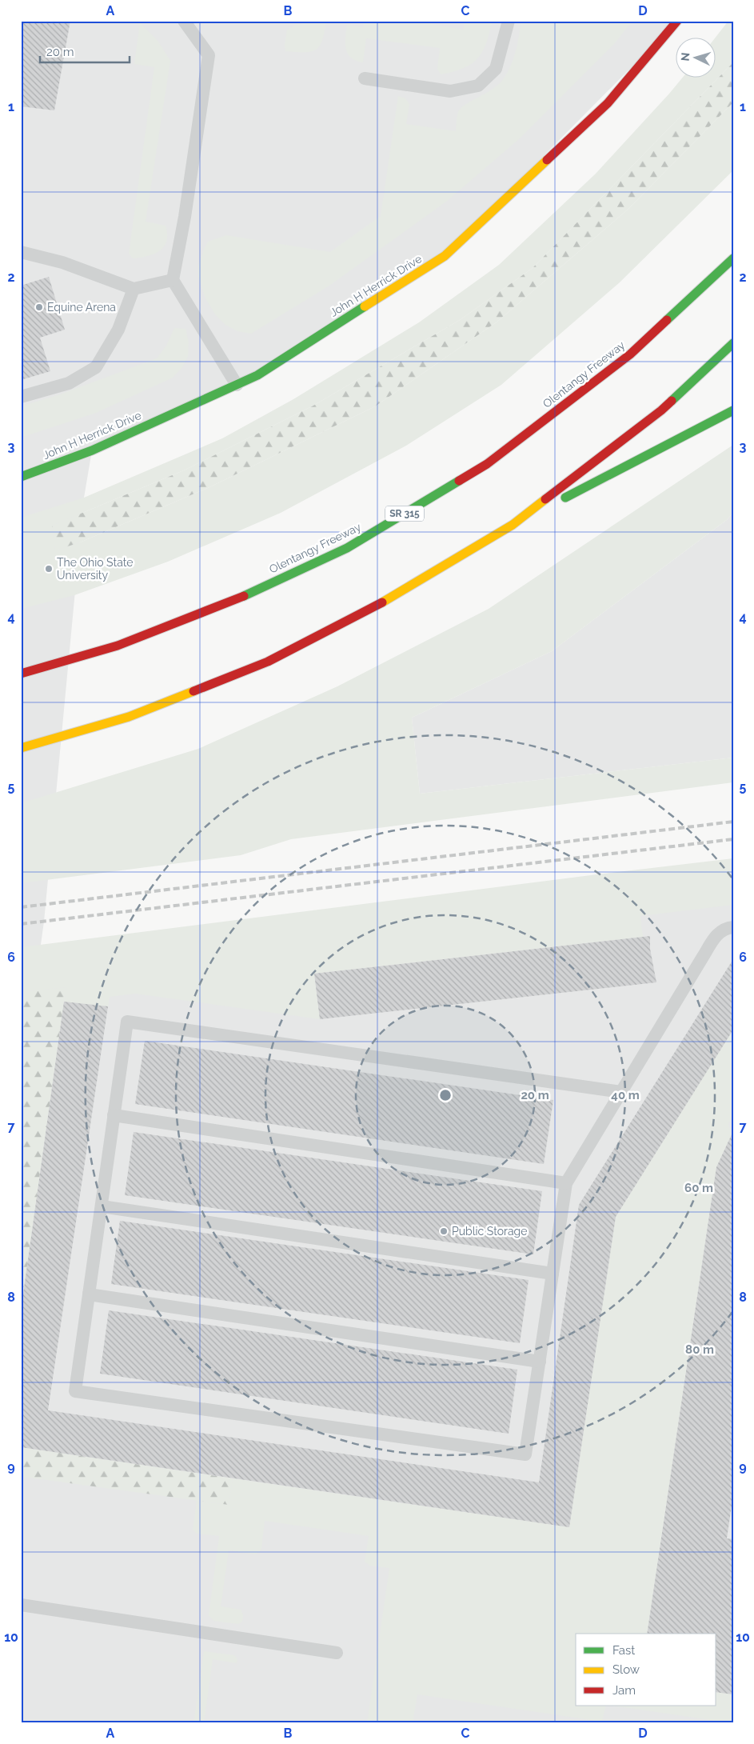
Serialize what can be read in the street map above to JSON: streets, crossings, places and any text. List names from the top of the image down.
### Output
{
  "streets": {
    "main road": ["John H Herrick Drive", "Olentangy Freeway", "SR 315"]
  },
  "places": ["Equine Arena", "The Ohio State University", "Public Storage"],
  "legend": ["Fast", "Slow", "Jam"],
  "scale_bar": "20 m",
  "north": "left",
  "grid": {
    "columns": [
      "A",
      "B",
      "C",
      "D"
    ],
    "rows": [
      "1",
      "2",
      "3",
      "4",
      "5",
      "6",
      "7",
      "8",
      "9",
      "10"
    ]
  },
  "rings": [
    "20 m",
    "40 m",
    "60 m",
    "80 m"
  ]
}
